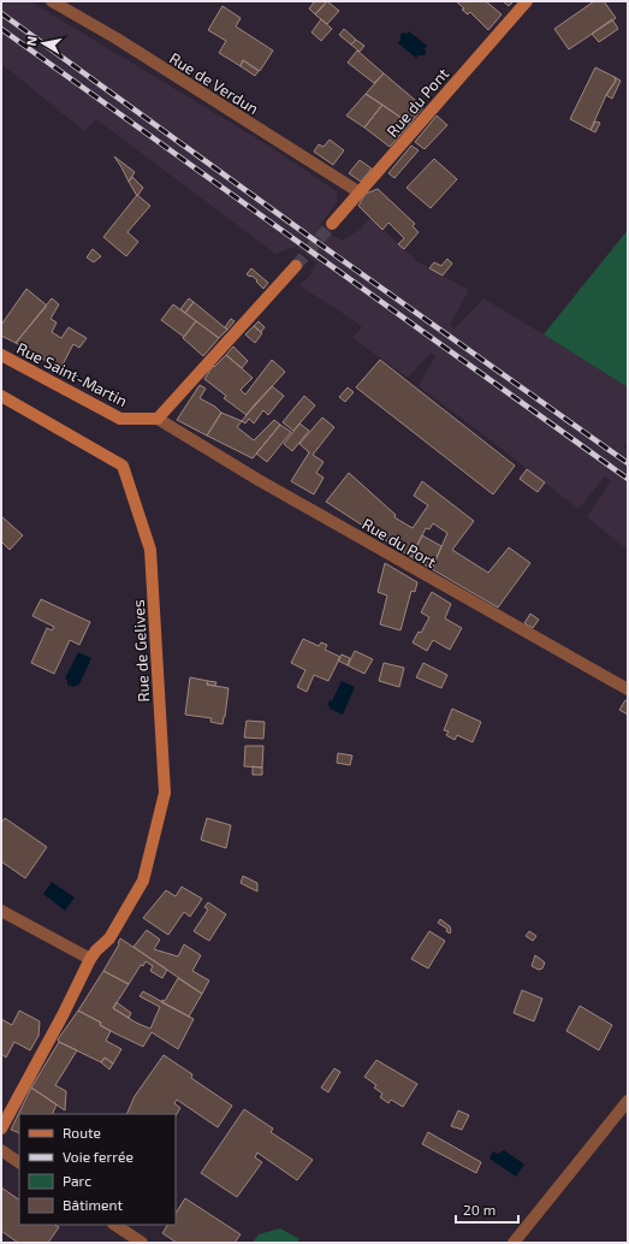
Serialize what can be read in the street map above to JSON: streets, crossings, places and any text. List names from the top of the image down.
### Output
{
  "streets": {
    "street": [
      "Rue de Verdun",
      "Rue du Pont",
      "Rue Saint-Martin",
      "Rue du Port",
      "Rue de Gelives"
    ]
  },
  "crossings": [
    ["Rue de Verdun", "Rue du Pont"],
    ["Rue Saint-Martin", "Rue du Port"]
  ],
  "legend": [
    "Route",
    "Voie ferrée",
    "Parc",
    "Bâtiment"
  ],
  "scale_bar": "20 m",
  "north": "left"
}
